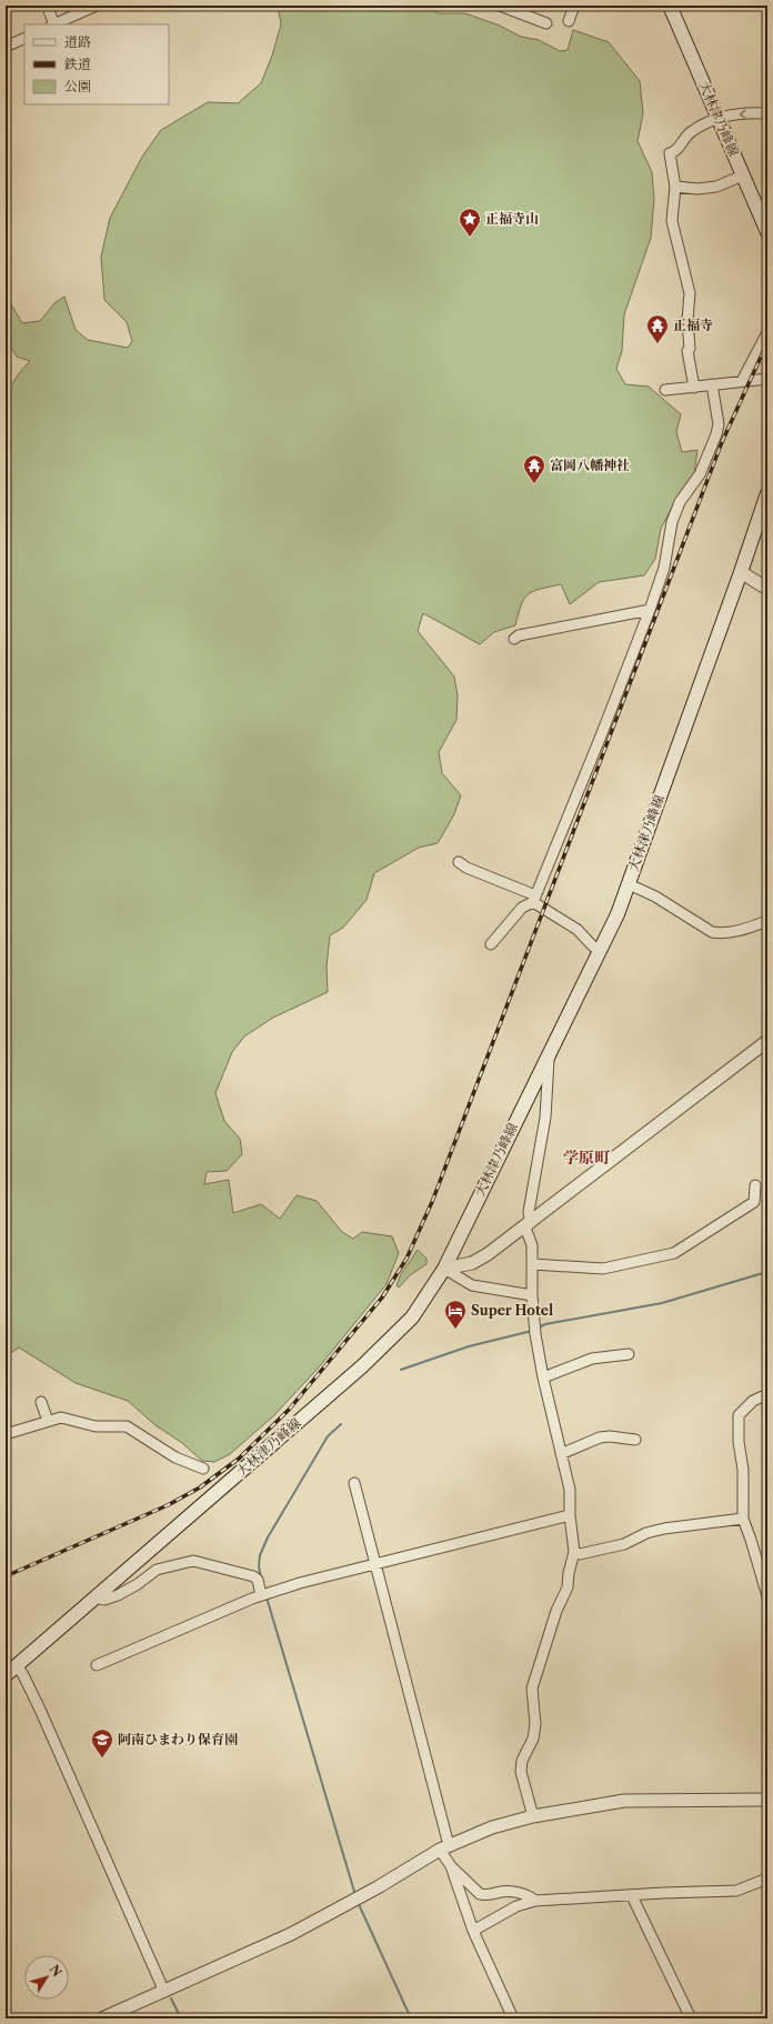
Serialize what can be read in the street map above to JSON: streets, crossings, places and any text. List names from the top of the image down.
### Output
{
  "streets": {
    "main road": ["大林津乃峰線"]
  },
  "districts": ["学原町"],
  "places": {
    "place": ["正福寺山"],
    "temple": ["正福寺", "富岡八幡神社"],
    "hotel": ["Super Hotel"],
    "school or university": ["阿南ひまわり保育園"]
  },
  "legend": ["道路", "鉄道", "公園"],
  "north": "top right"
}
